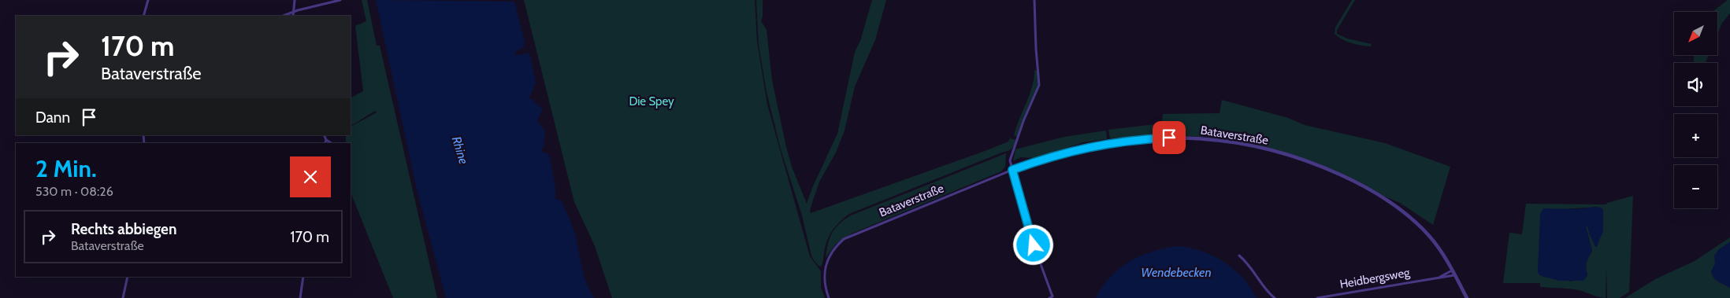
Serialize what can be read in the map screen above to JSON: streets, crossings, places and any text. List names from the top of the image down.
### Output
{
  "streets": {
    "street": ["Bataverstraße", "Heidbergsweg"]
  },
  "crossings": [
    ["Bataverstraße", "Heidbergsweg"]
  ],
  "water": ["Rhine", "Wendebecken"],
  "parks": ["Die Spey"],
  "north": "bottom left",
  "page": {
    "map_buttons": ["+", "−"],
    "turn": ["170 m", "Bataverstraße"],
    "then": "Dann",
    "heading": ["2 Min.", "530 m · 08:26"],
    "list": [
      {
        "name": "Rechts abbiegen",
        "note": "Bataverstraße",
        "value": "170 m"
      }
    ]
  }
}
